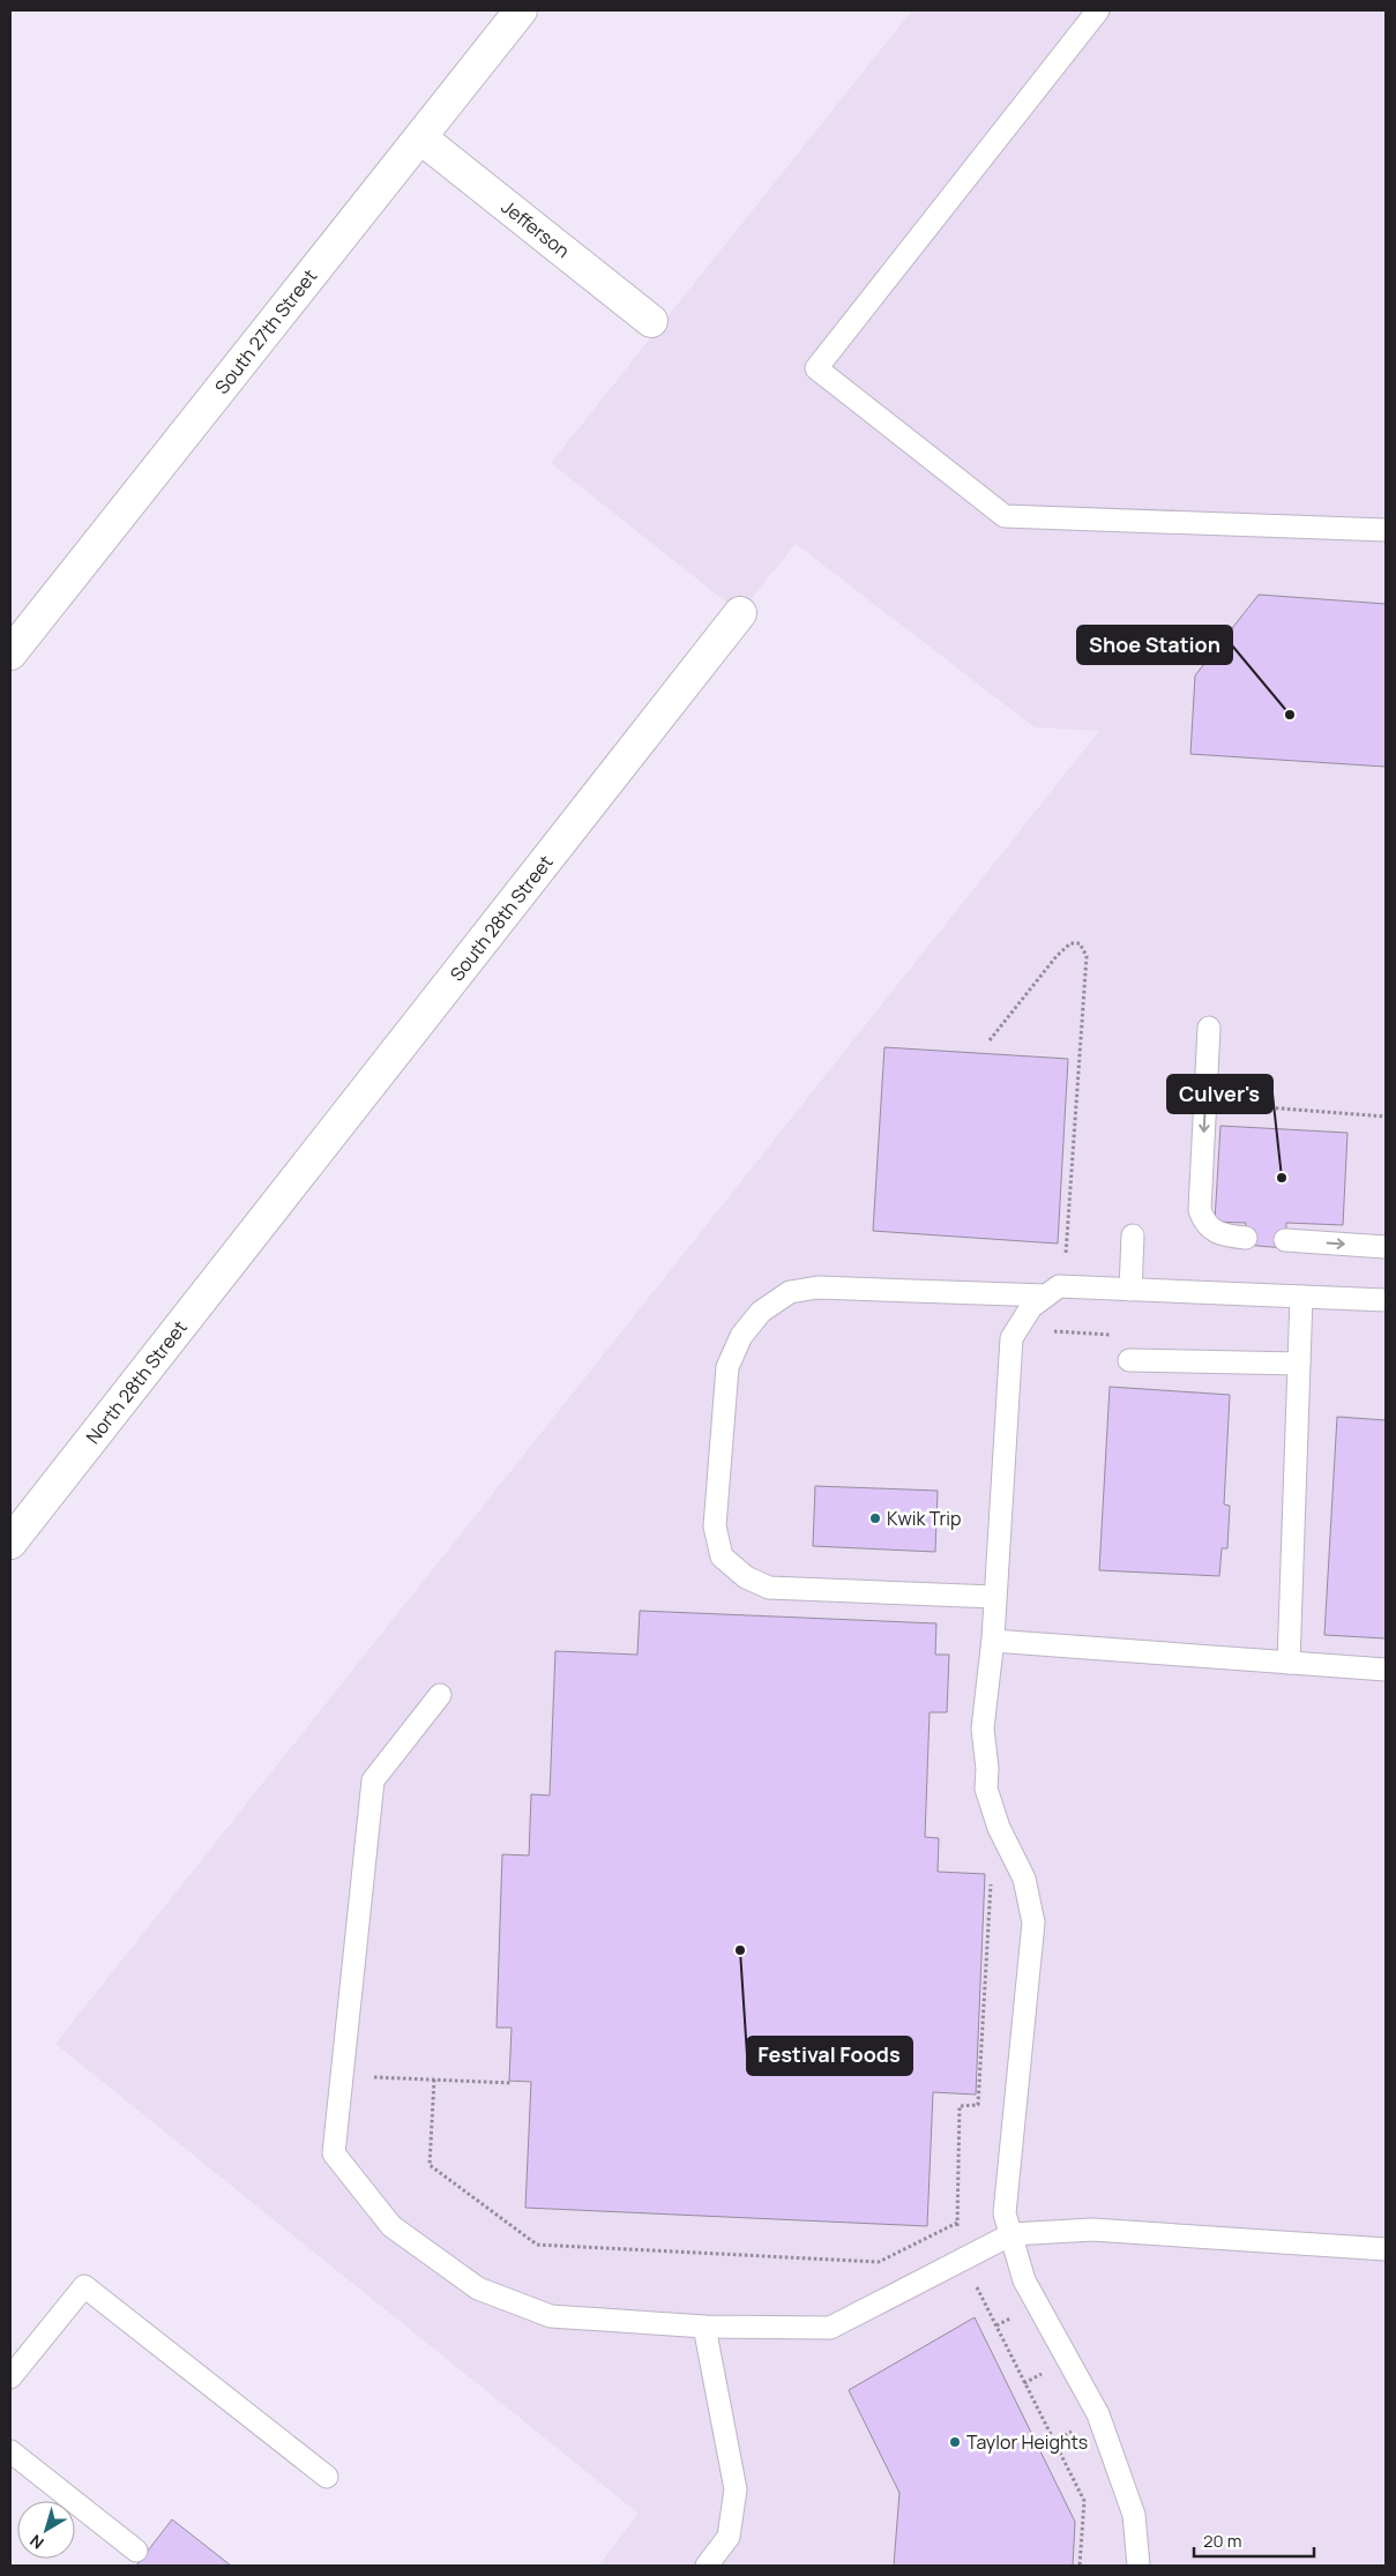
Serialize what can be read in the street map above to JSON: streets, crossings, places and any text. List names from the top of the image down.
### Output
{
  "streets": {
    "street": [
      "Jefferson",
      "South 27th Street",
      "South 28th Street",
      "North 28th Street"
    ]
  },
  "crossings": [
    ["Jefferson", "South 27th Street"],
    ["South 28th Street", "North 28th Street"]
  ],
  "places": [
    "Shoe Station",
    "Culver's",
    "Kwik Trip",
    "Festival Foods",
    "Taylor Heights"
  ],
  "scale_bar": "20 m",
  "north": "bottom left"
}
